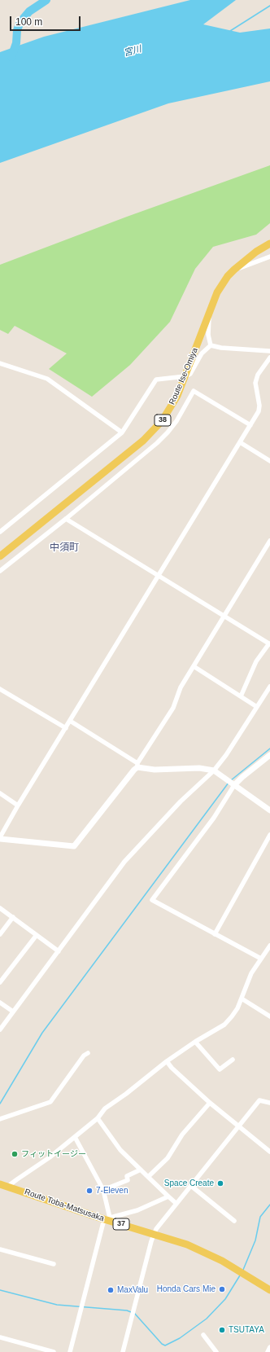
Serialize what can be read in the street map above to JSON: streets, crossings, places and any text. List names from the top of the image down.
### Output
{
  "streets": {
    "main road": [
      "Route Ise-Omiya",
      "38",
      "Route Toba-Matsusaka",
      "37"
    ]
  },
  "districts": ["中須町"],
  "water": ["宮川"],
  "places": [
    "フィットイージー",
    "Space Create",
    "7-Eleven",
    "Honda Cars Mie",
    "MaxValu",
    "TSUTAYA"
  ],
  "scale_bar": "100 m"
}
